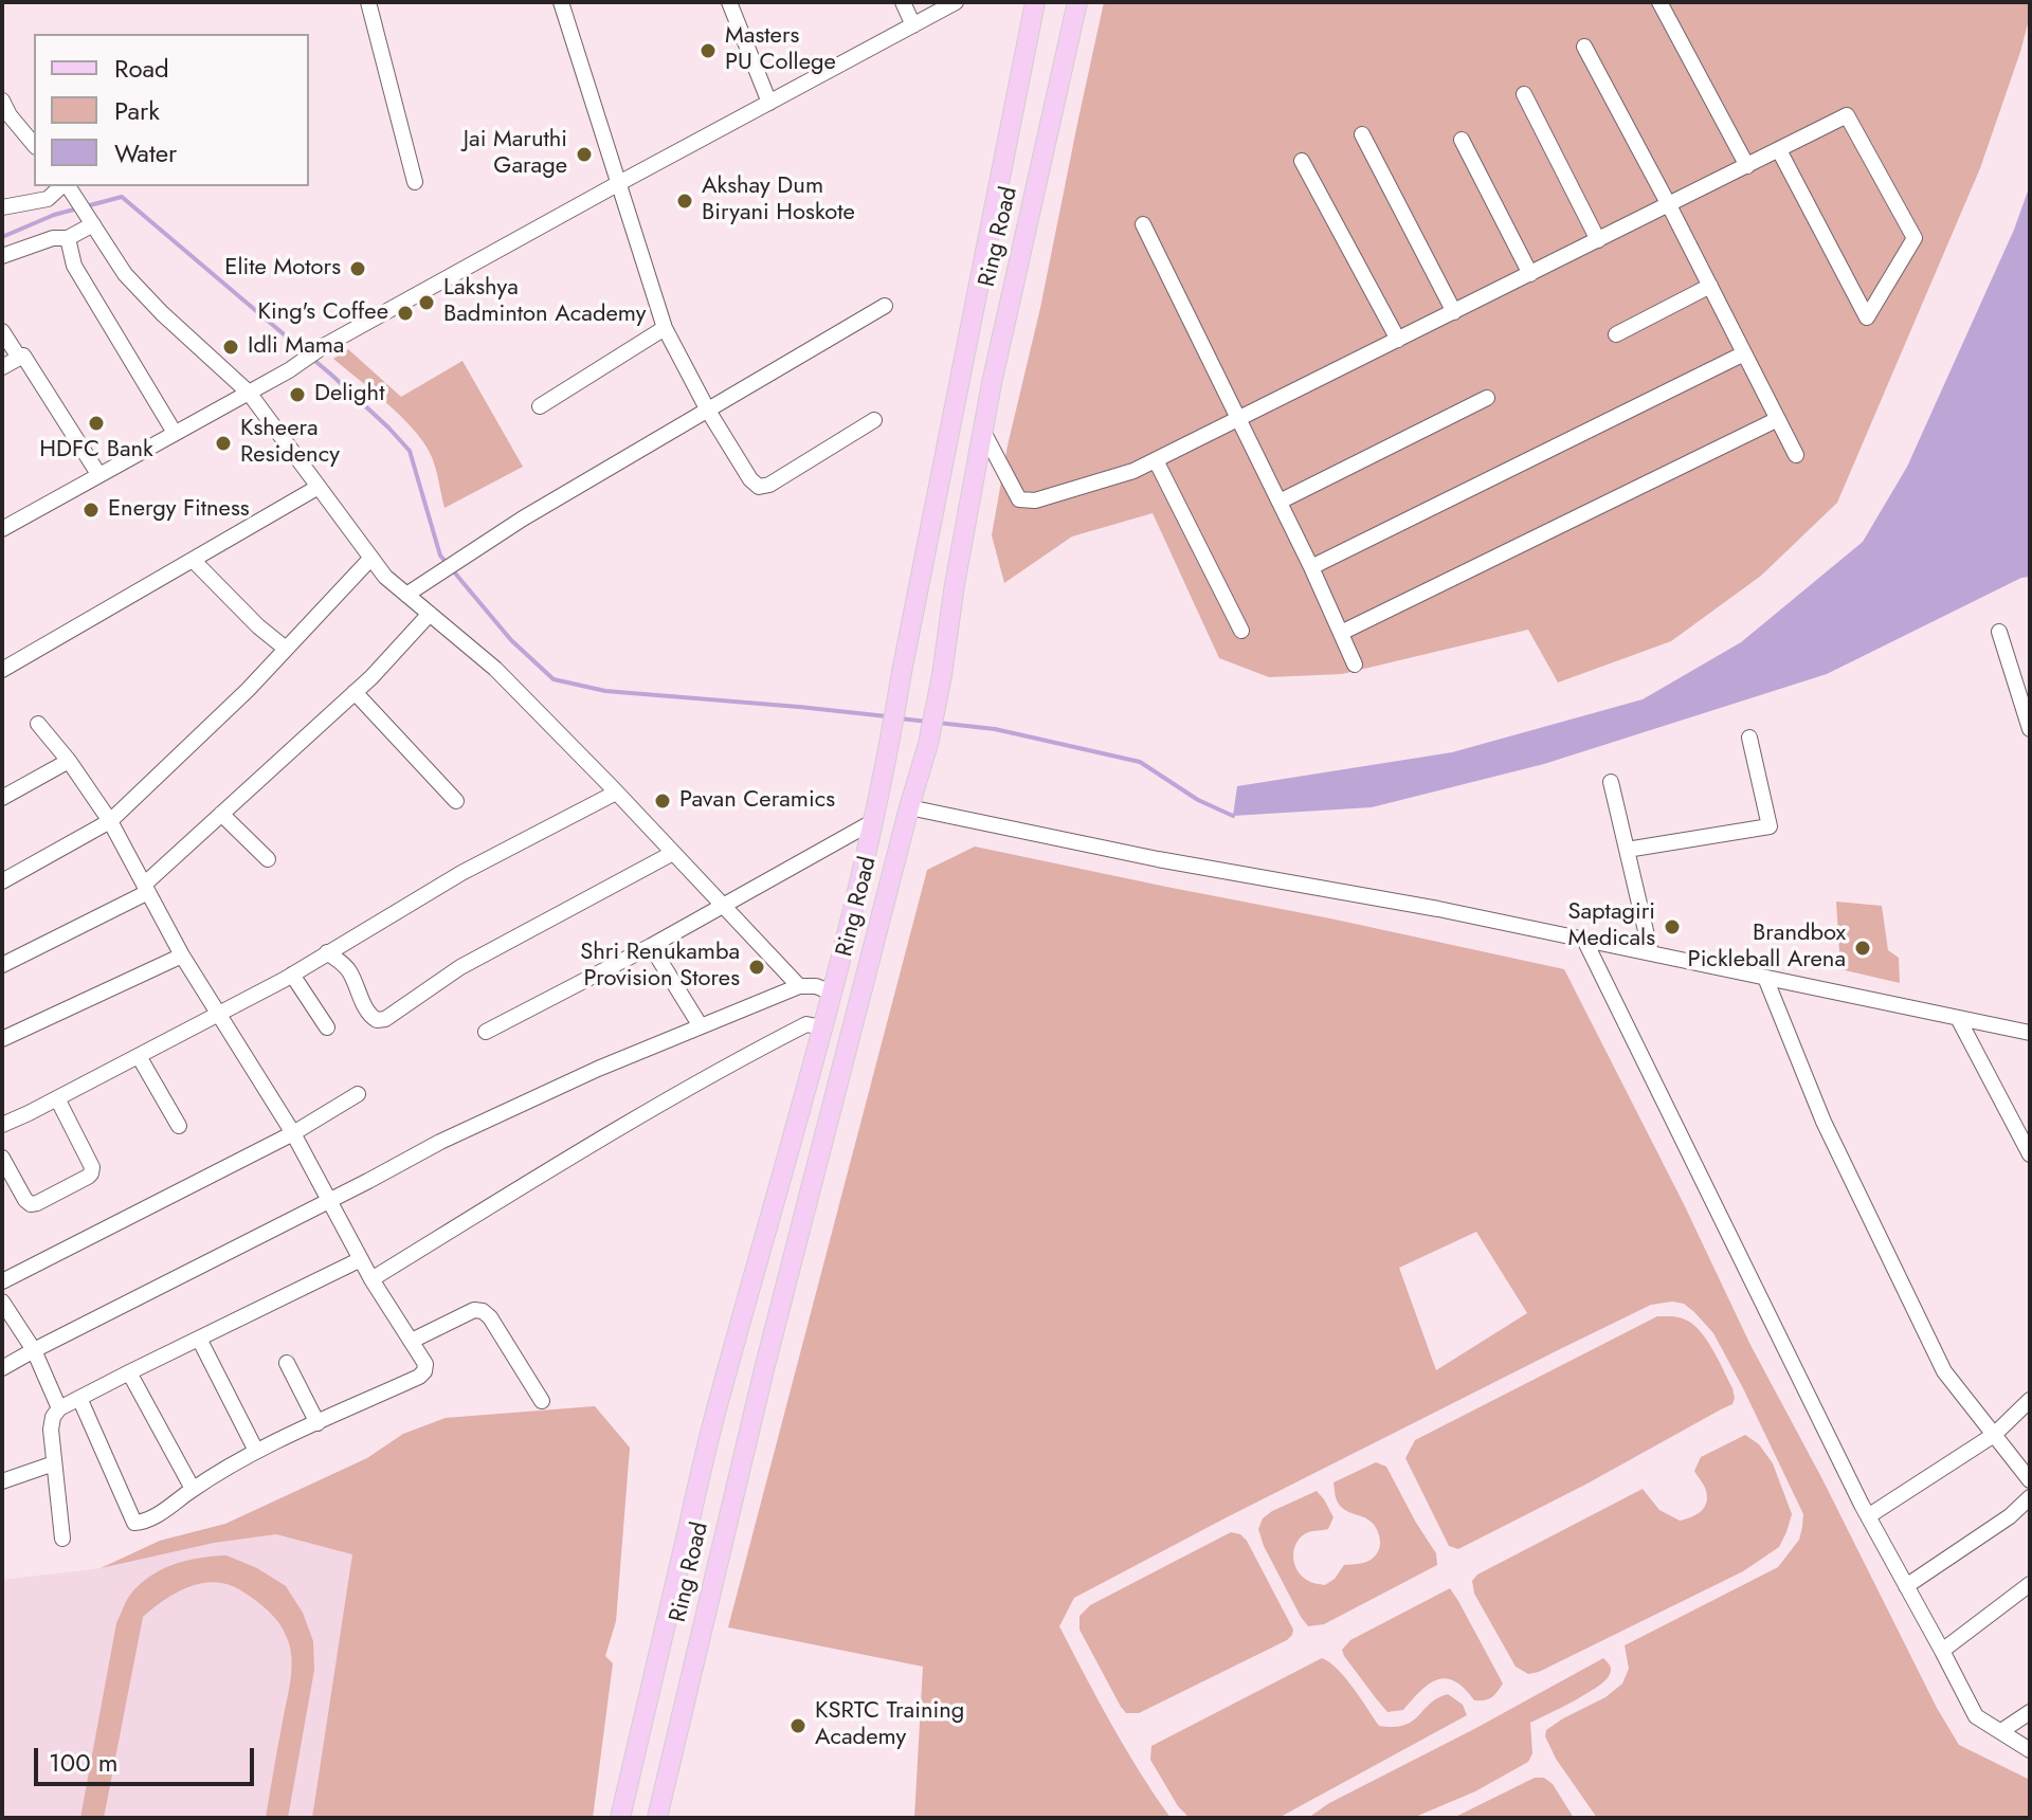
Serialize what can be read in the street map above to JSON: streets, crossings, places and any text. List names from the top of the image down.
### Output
{
  "streets": {
    "main road": ["Ring Road"]
  },
  "places": [
    "Masters PU College",
    "Jai Maruthi Garage",
    "Akshay Dum Biryani Hoskote",
    "Elite Motors",
    "Lakshya Badminton Academy",
    "King's Coffee",
    "Idli Mama",
    "Delight",
    "HDFC Bank",
    "Ksheera Residency",
    "Energy Fitness",
    "Pavan Ceramics",
    "Saptagiri Medicals",
    "Brandbox Pickleball Arena",
    "Shri Renukamba Provision Stores",
    "KSRTC Training Academy"
  ],
  "legend": ["Road", "Park", "Water"],
  "scale_bar": "100 m"
}
